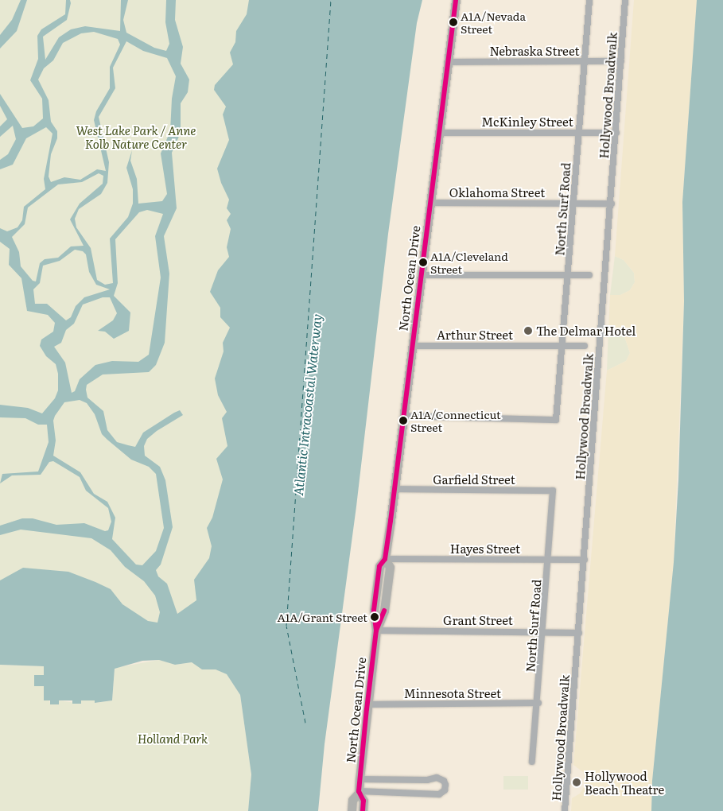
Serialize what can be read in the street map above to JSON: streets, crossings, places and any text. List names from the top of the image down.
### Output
{
  "streets": {
    "main road": ["North Ocean Drive"],
    "street": [
      "Nebraska Street",
      "Hollywood Broadwalk",
      "McKinley Street",
      "Oklahoma Street",
      "North Surf Road",
      "Arthur Street",
      "Garfield Street",
      "Hayes Street",
      "Grant Street",
      "Minnesota Street"
    ]
  },
  "crossings": [
    ["Nebraska Street", "Hollywood Broadwalk"],
    ["Nebraska Street", "North Surf Road"],
    ["Nebraska Street", "North Ocean Drive"],
    ["Hollywood Broadwalk", "McKinley Street"],
    ["Hollywood Broadwalk", "Oklahoma Street"],
    ["Hollywood Broadwalk", "Hayes Street"],
    ["Hollywood Broadwalk", "Grant Street"],
    ["McKinley Street", "North Surf Road"],
    ["McKinley Street", "North Ocean Drive"],
    ["Oklahoma Street", "North Surf Road"],
    ["Oklahoma Street", "North Ocean Drive"],
    ["North Surf Road", "North Ocean Drive"],
    ["North Surf Road", "Arthur Street"],
    ["North Surf Road", "Garfield Street"],
    ["North Surf Road", "Hayes Street"],
    ["North Surf Road", "Grant Street"],
    ["North Surf Road", "Minnesota Street"],
    ["North Ocean Drive", "Arthur Street"],
    ["North Ocean Drive", "Garfield Street"],
    ["North Ocean Drive", "Hayes Street"],
    ["North Ocean Drive", "Grant Street"],
    ["North Ocean Drive", "Minnesota Street"]
  ],
  "water": ["Atlantic Intracoastal Waterway"],
  "parks": ["West Lake Park / Anne Kolb Nature Center", "Holland Park"],
  "places": [
    "A1A/Nevada Street",
    "A1A/Cleveland Street",
    "The Delmar Hotel",
    "A1A/Connecticut Street",
    "A1A/Grant Street",
    "Hollywood Beach Theatre"
  ]
}
